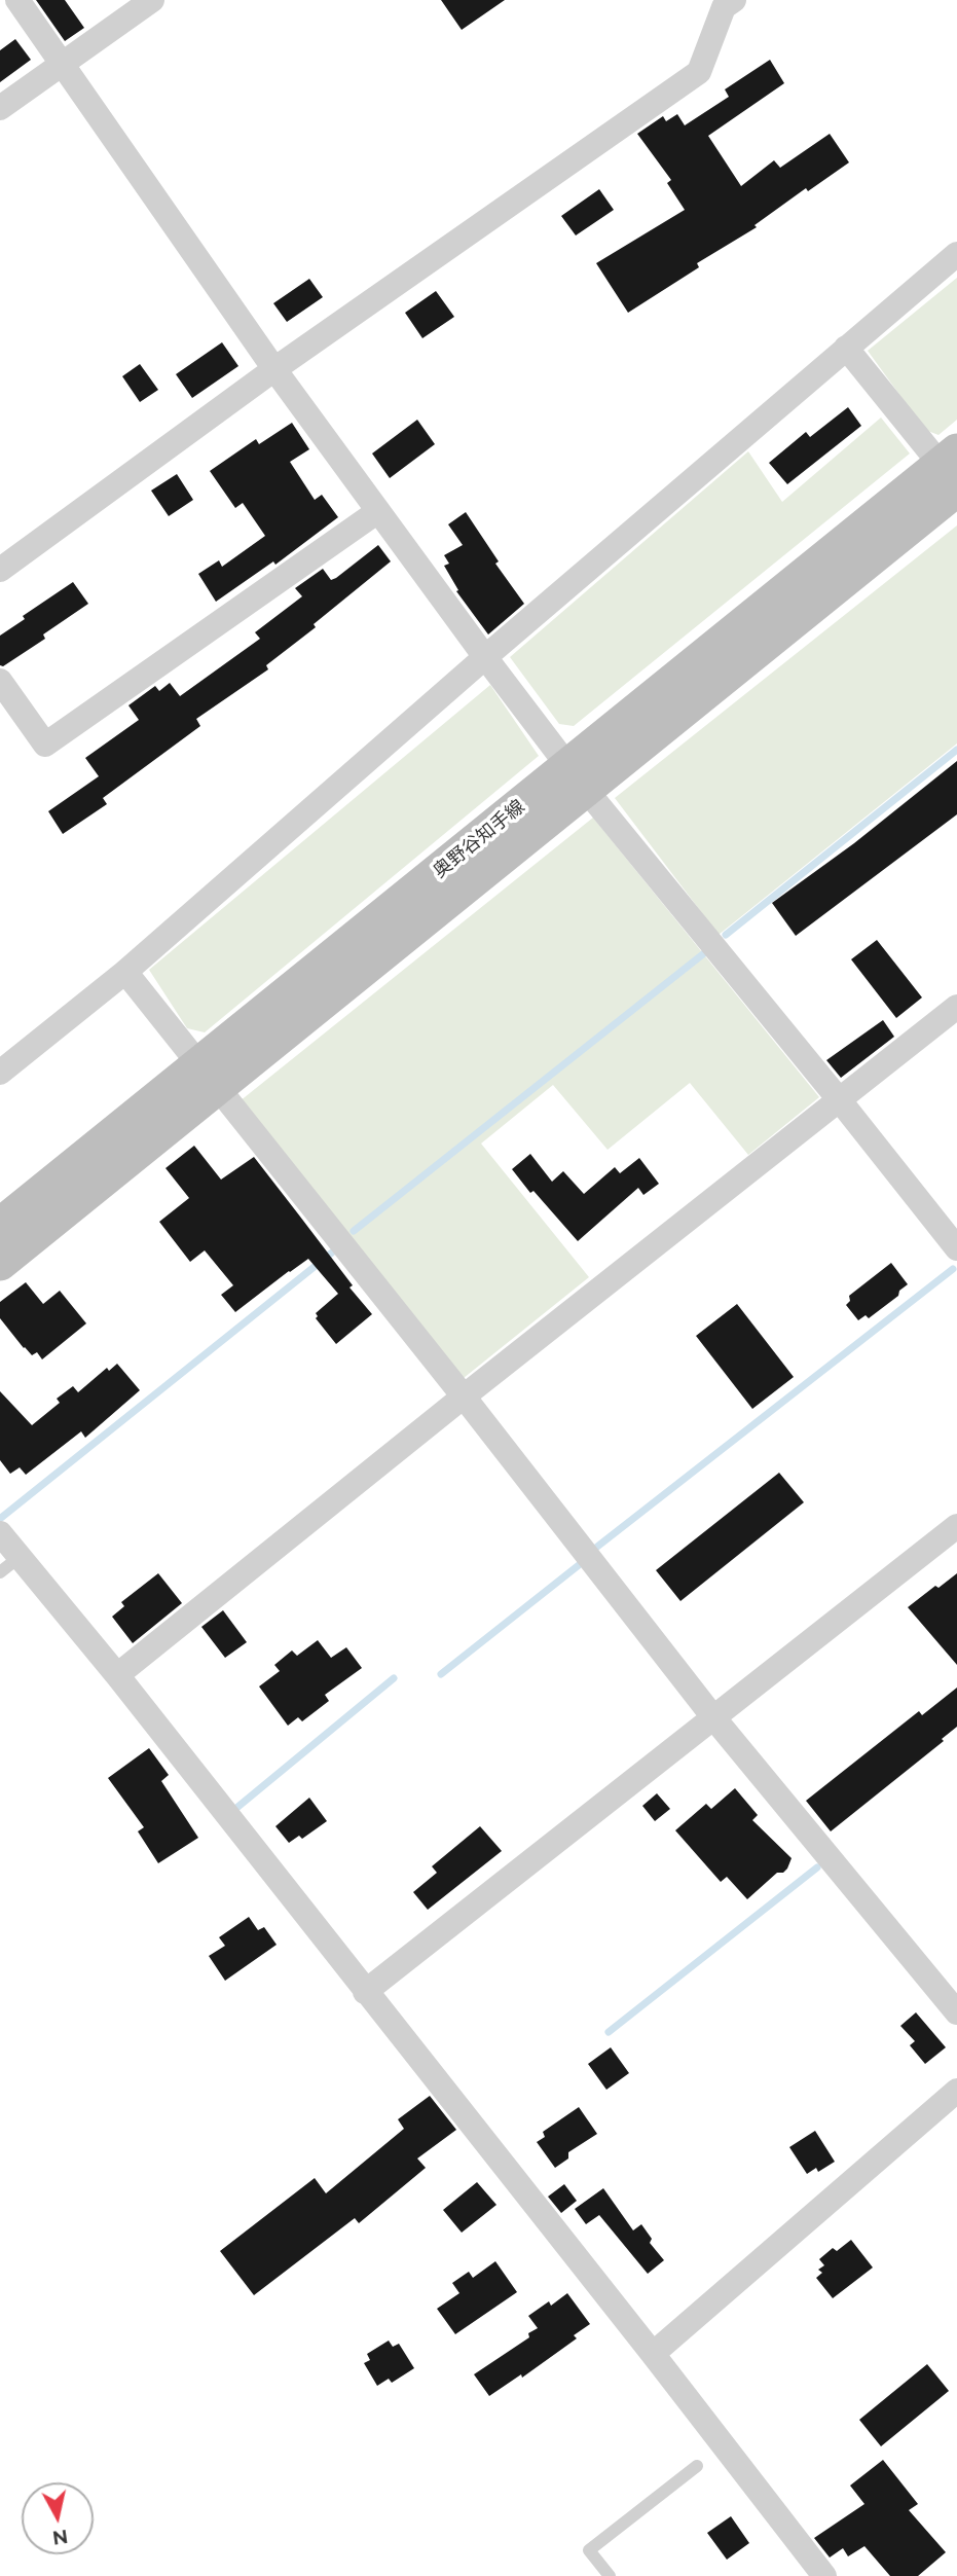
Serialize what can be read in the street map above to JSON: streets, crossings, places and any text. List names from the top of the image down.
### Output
{
  "streets": {
    "main road": ["奥野谷知手線"]
  },
  "north": "bottom"
}
